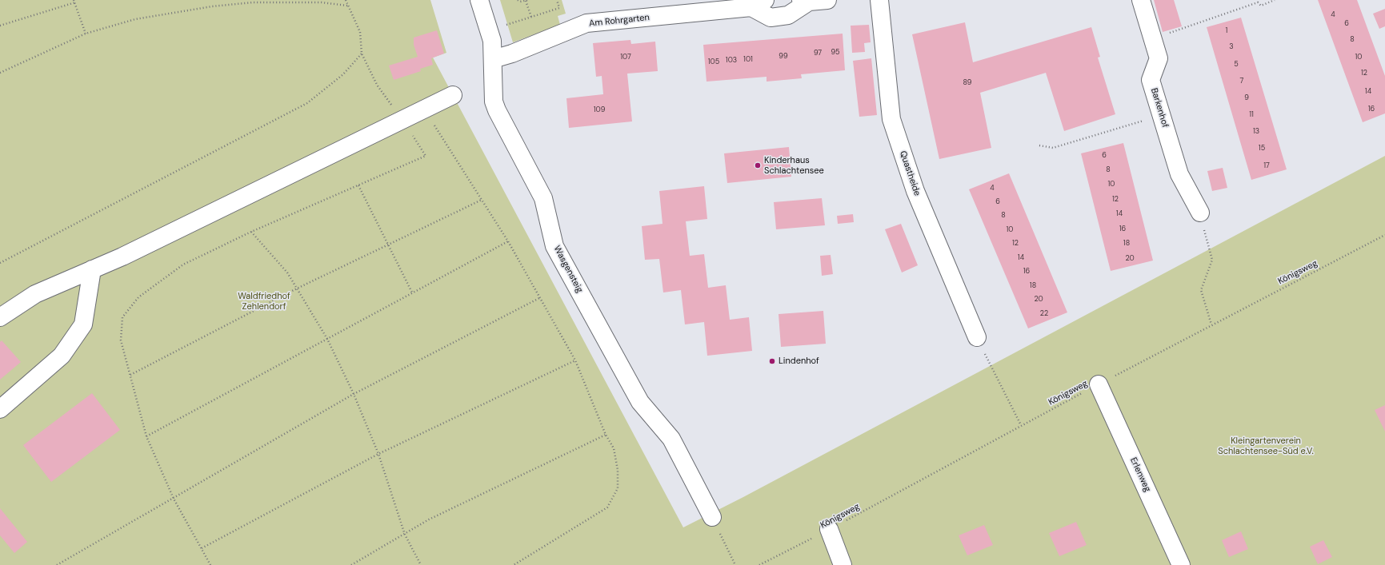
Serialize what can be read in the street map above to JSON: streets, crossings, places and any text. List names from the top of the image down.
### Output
{
  "streets": {
    "street": [
      "Am Rohrgarten",
      "Barkenhof",
      "Quastheide",
      "Wasgensteig",
      "Erlenweg"
    ],
    "path": ["Königsweg"]
  },
  "crossings": [
    ["Am Rohrgarten", "Wasgensteig"],
    ["Königsweg", "Erlenweg"]
  ],
  "parks": ["Waldfriedhof Zehlendorf", "Kleingartenverein Schlachtensee-Süd e.V."],
  "places": ["Kinderhaus Schlachtensee", "Lindenhof"],
  "house_numbers": [
    "4",
    "6",
    "1",
    "8",
    "3",
    "95",
    "97",
    "99",
    "107",
    "10",
    "101",
    "103",
    "105",
    "5",
    "12",
    "7",
    "89",
    "14",
    "9",
    "16",
    "109",
    "11",
    "13",
    "15",
    "6",
    "17",
    "8",
    "10",
    "4",
    "12",
    "6",
    "14",
    "8",
    "16",
    "10",
    "12",
    "18",
    "14",
    "20",
    "16",
    "18",
    "20",
    "22"
  ]
}
